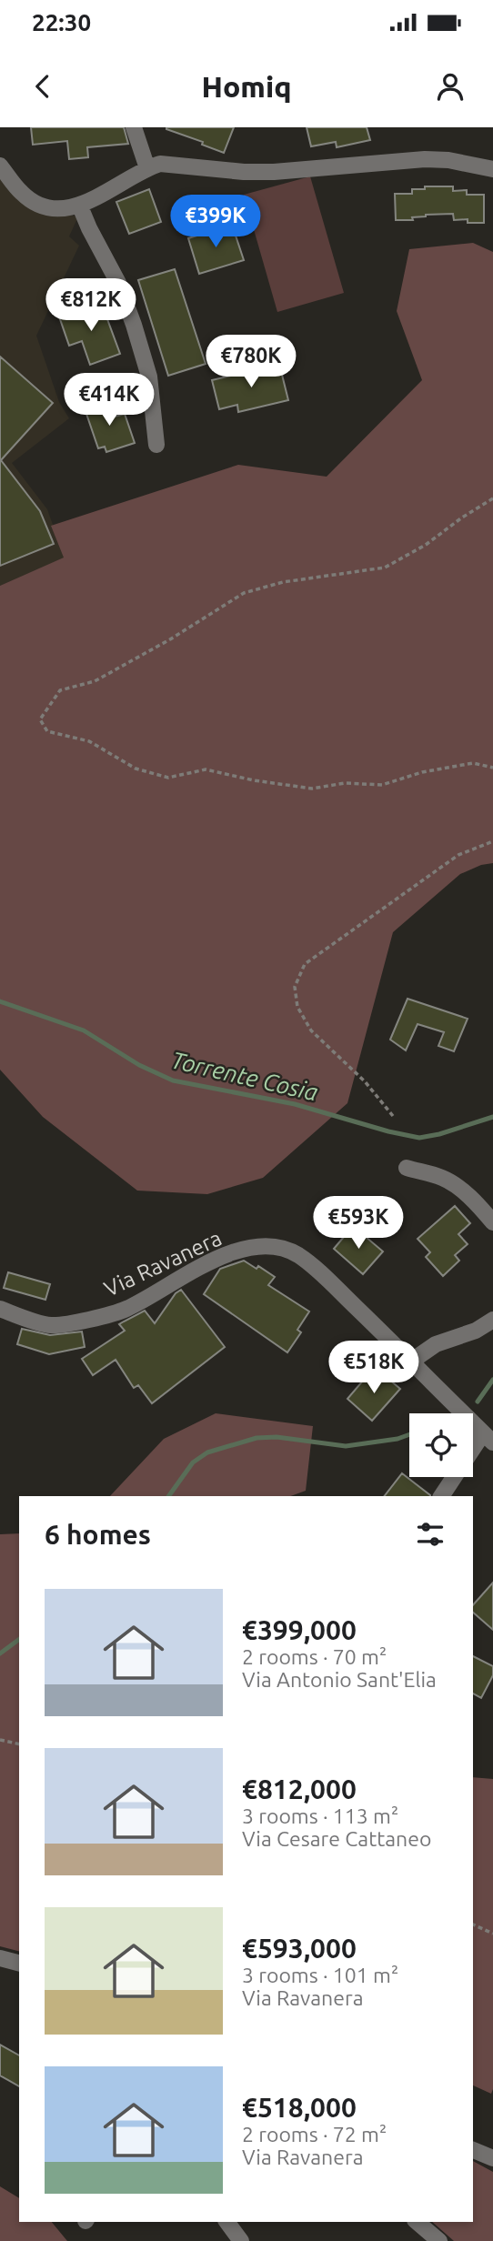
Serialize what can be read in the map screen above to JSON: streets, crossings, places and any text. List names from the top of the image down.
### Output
{
  "streets": {
    "street": ["Via Ravanera"]
  },
  "water": ["Torrente Cosia"],
  "page": {
    "status": "22:30",
    "header": "Homiq",
    "price": [
      "€399K",
      "€812K",
      "€780K",
      "€414K",
      "€593K",
      "€518K"
    ],
    "heading": "6 homes",
    "list": [
      {
        "name": "€399,000",
        "note": "2 rooms · 70 m² · Via Antonio Sant'Elia"
      },
      {
        "name": "€812,000",
        "note": "3 rooms · 113 m² · Via Cesare Cattaneo"
      },
      {
        "name": "€593,000",
        "note": "3 rooms · 101 m² · Via Ravanera"
      },
      {
        "name": "€518,000",
        "note": "2 rooms · 72 m² · Via Ravanera"
      }
    ]
  }
}
